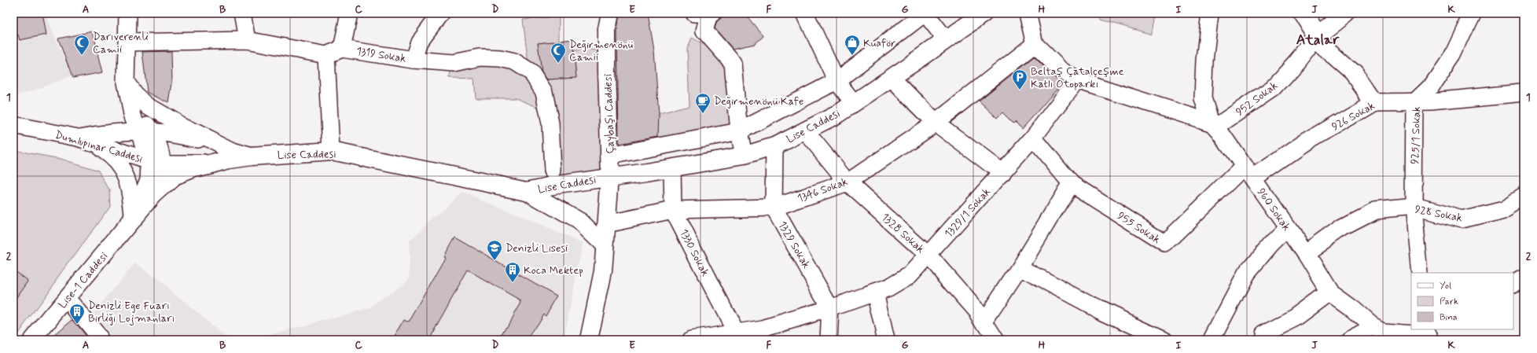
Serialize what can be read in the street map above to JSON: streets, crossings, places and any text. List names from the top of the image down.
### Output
{
  "streets": {
    "main road": ["Çaybaşı Caddesi", "Lise Caddesi", "Lise-1 Caddesi"],
    "street": [
      "1319 Sokak",
      "952 Sokak",
      "926 Sokak",
      "925/1 Sokak",
      "Dumlupınar Caddesi",
      "1346 Sokak",
      "960 Sokak",
      "1329/1 Sokak",
      "928 Sokak",
      "955 Sokak",
      "1328 Sokak",
      "1329 Sokak",
      "1330 Sokak"
    ]
  },
  "crossings": [
    ["952 Sokak", "960 Sokak"],
    ["Çaybaşı Caddesi", "Lise Caddesi"],
    ["Çaybaşı Caddesi", "1346 Sokak"],
    ["926 Sokak", "925/1 Sokak"],
    ["926 Sokak", "960 Sokak"],
    ["926 Sokak", "955 Sokak"],
    ["Lise Caddesi", "1328 Sokak"],
    ["Lise Caddesi", "1330 Sokak"],
    ["Lise Caddesi", "Lise-1 Caddesi"],
    ["925/1 Sokak", "928 Sokak"],
    ["1346 Sokak", "1328 Sokak"],
    ["1346 Sokak", "1329 Sokak"],
    ["1346 Sokak", "1330 Sokak"],
    ["960 Sokak", "928 Sokak"],
    ["960 Sokak", "955 Sokak"],
    ["1329/1 Sokak", "955 Sokak"],
    ["1329/1 Sokak", "1328 Sokak"],
    ["1329/1 Sokak", "1329 Sokak"],
    ["1329/1 Sokak", "1330 Sokak"]
  ],
  "districts": ["Atalar"],
  "places": {
    "mosque": ["Darıverenli Camii", "Değirmenönü Camii"],
    "shop": ["Kuaför"],
    "parking": ["Beltaş Çatalçeşme Katlı Otoparkı"],
    "cafe": ["Değirmenönü Kafe"],
    "school or university": ["Denizli Lisesi"],
    "building": ["Koca Mektep", "Denizli Ege Fuarı Birliği Lojmanları"]
  },
  "legend": ["Yol", "Park", "Bina"],
  "grid": {
    "columns": [
      "A",
      "B",
      "C",
      "D",
      "E",
      "F",
      "G",
      "H",
      "I",
      "J",
      "K"
    ],
    "rows": ["1", "2"]
  }
}
